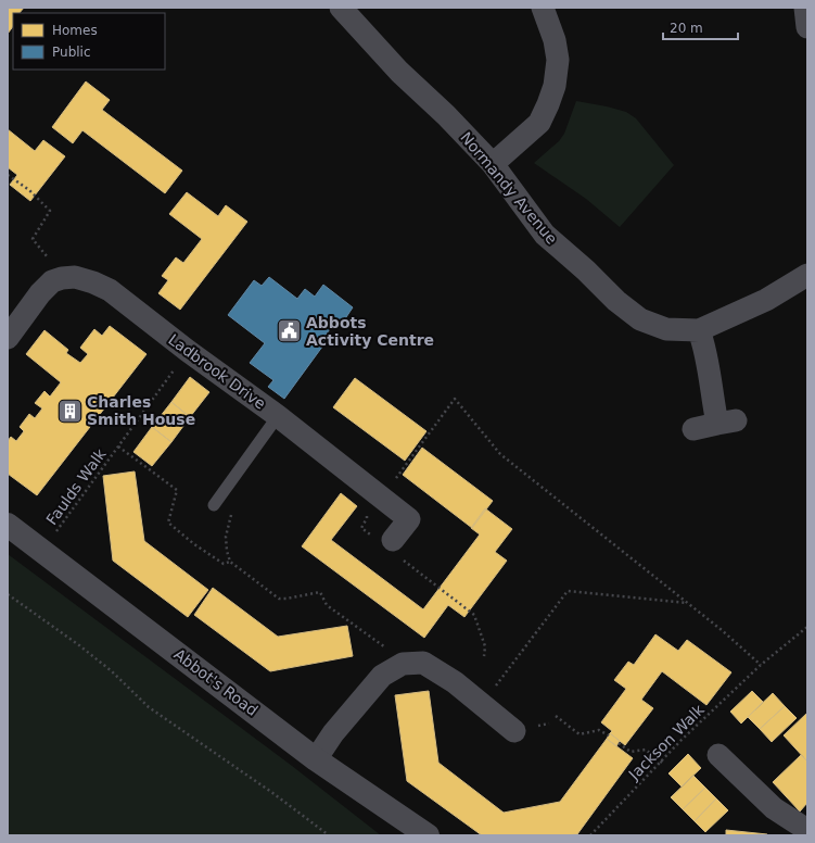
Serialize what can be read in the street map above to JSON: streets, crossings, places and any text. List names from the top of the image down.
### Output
{
  "streets": {
    "street": ["Normandy Avenue", "Ladbrook Drive", "Abbot's Road"],
    "path": ["Faulds Walk", "Jackson Walk"]
  },
  "crossings": [
    ["Ladbrook Drive", "Faulds Walk"],
    ["Faulds Walk", "Abbot's Road"]
  ],
  "places": {
    "public building": ["Abbots Activity Centre"],
    "building": ["Charles Smith House"]
  },
  "legend": ["Homes", "Public"],
  "scale_bar": "20 m"
}
